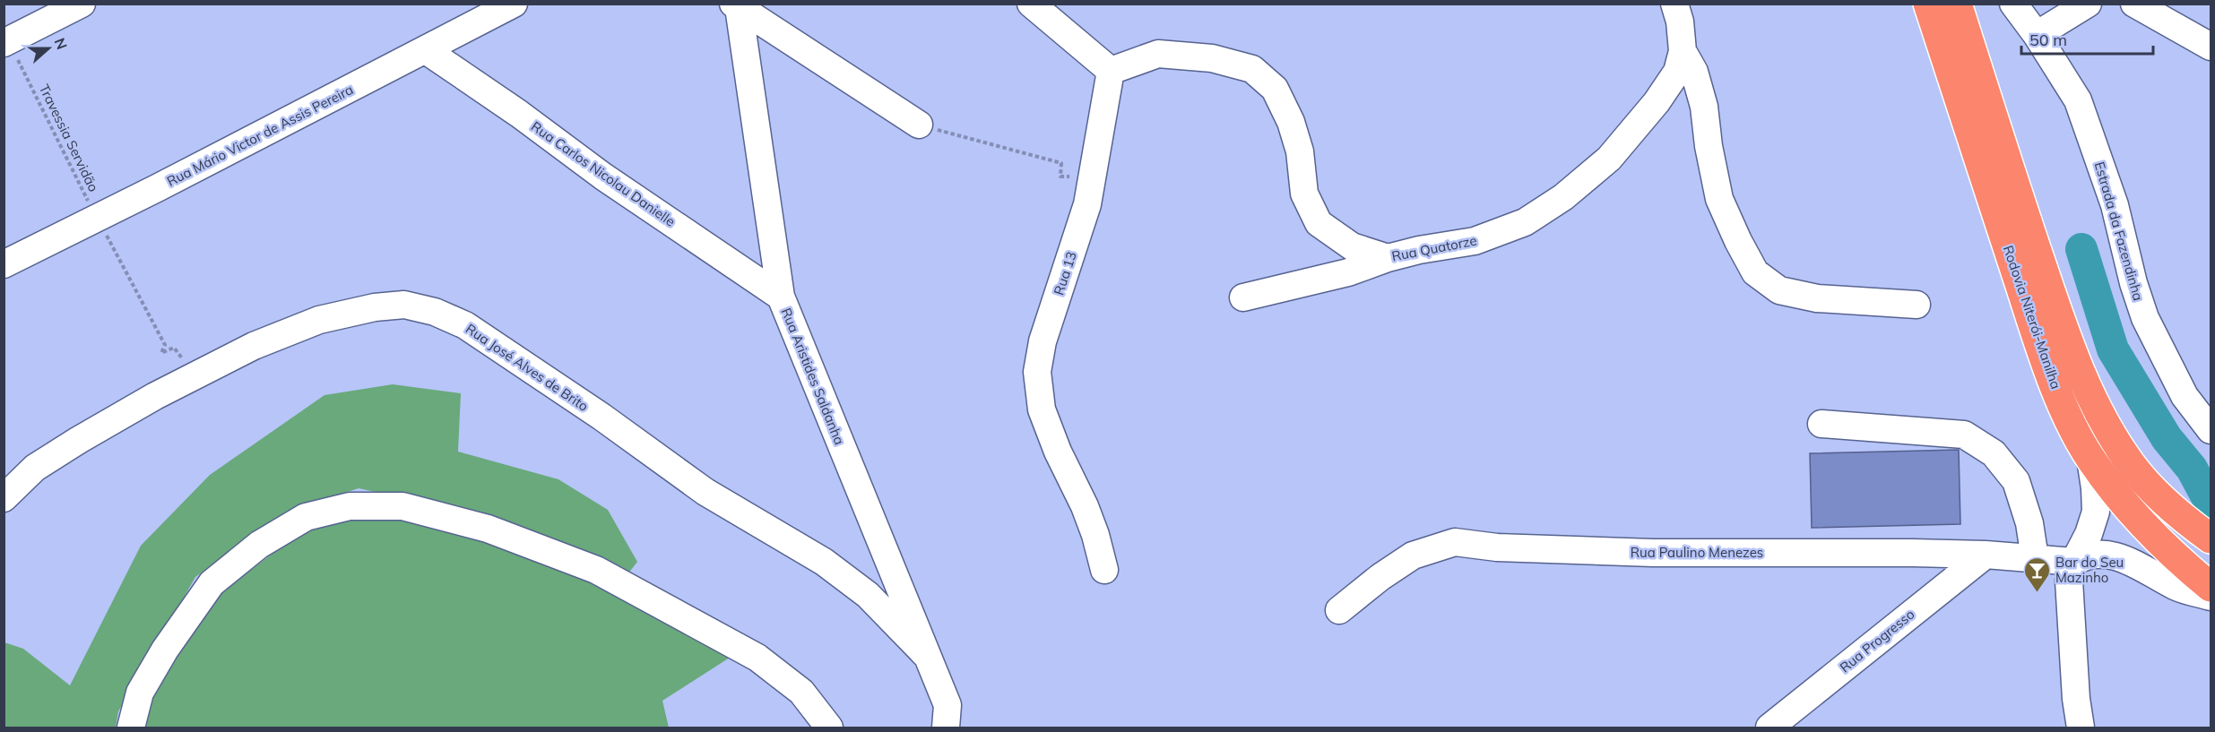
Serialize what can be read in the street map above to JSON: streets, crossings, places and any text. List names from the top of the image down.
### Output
{
  "streets": {
    "highway": ["Rodovia Niterói-Manilha"],
    "street": [
      "Rua Mário Victor de Assis Pereira",
      "Rua Carlos Nicolau Danielle",
      "Estrada da Fazendinha",
      "Rua Quatorze",
      "Rua 13",
      "Rua José Alves de Brito",
      "Rua Aristides Saldanha",
      "Rua Paulino Menezes",
      "Rua Progresso"
    ],
    "path": ["Travessia Servidão"]
  },
  "crossings": [
    ["Rua Mário Victor de Assis Pereira", "Rua Carlos Nicolau Danielle"],
    ["Rua Carlos Nicolau Danielle", "Rua Aristides Saldanha"],
    ["Rua Quatorze", "Rua 13"],
    ["Rua José Alves de Brito", "Rua Aristides Saldanha"],
    ["Rua Paulino Menezes", "Rua Progresso"]
  ],
  "places": {
    "bar": ["Bar do Seu Mazinho"]
  },
  "scale_bar": "50 m",
  "north": "right"
}
